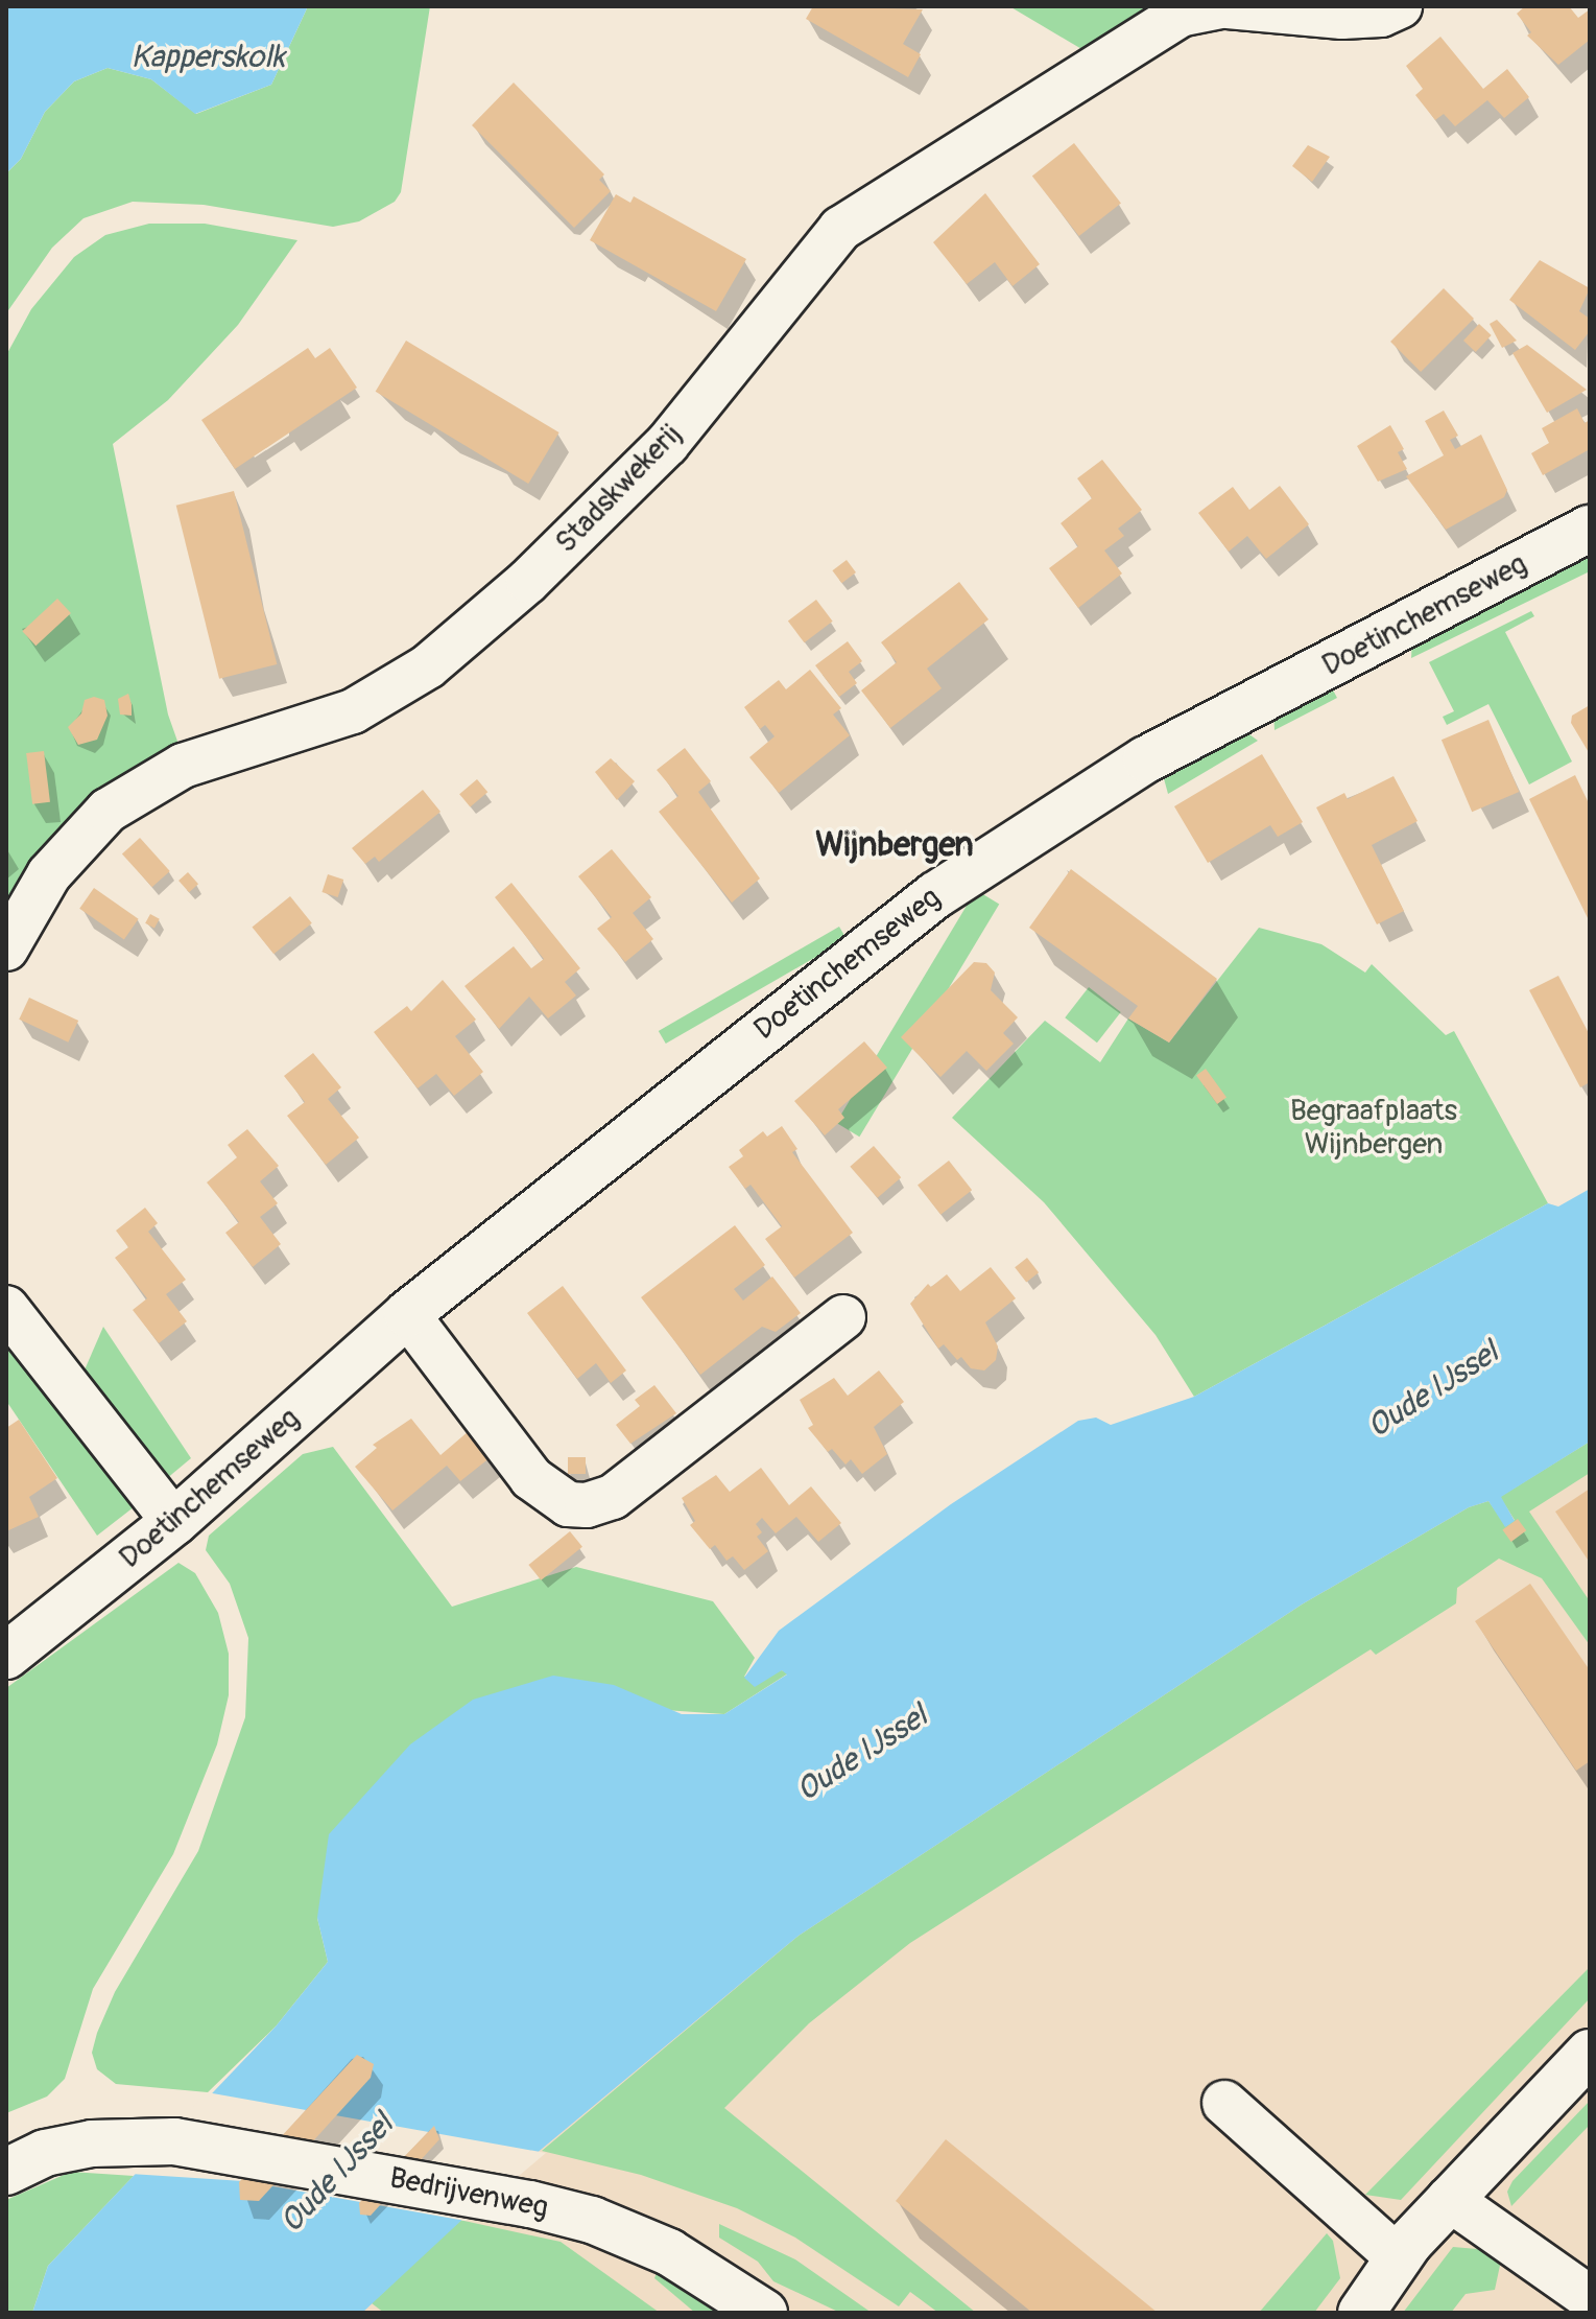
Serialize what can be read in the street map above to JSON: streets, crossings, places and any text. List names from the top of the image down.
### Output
{
  "streets": {
    "street": ["Stadskwekerij", "Doetinchemseweg", "Bedrijvenweg"]
  },
  "districts": ["Wijnbergen"],
  "water": ["Kapperskolk", "Oude IJssel"],
  "parks": ["Begraafplaats Wijnbergen"]
}
